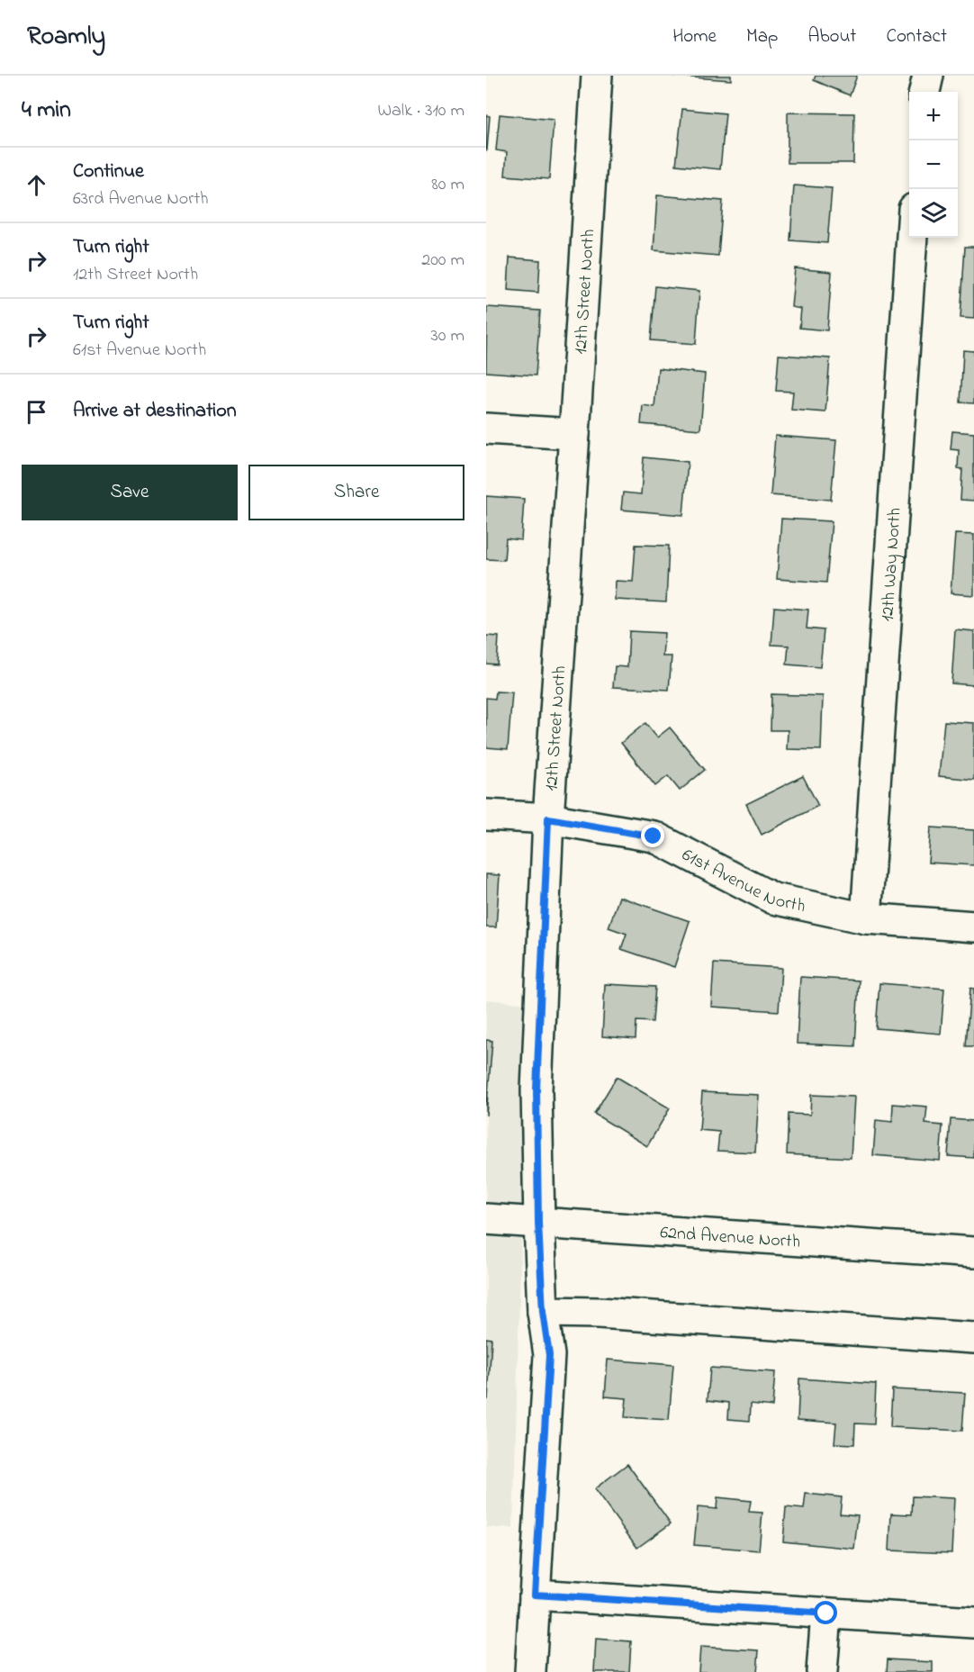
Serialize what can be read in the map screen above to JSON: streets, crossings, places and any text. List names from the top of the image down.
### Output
{
  "streets": {
    "street": [
      "12th Street North",
      "12th Way North",
      "61st Avenue North",
      "62nd Avenue North"
    ]
  },
  "crossings": [
    ["12th Street North", "61st Avenue North"],
    ["12th Street North", "62nd Avenue North"],
    ["12th Way North", "61st Avenue North"]
  ],
  "page": {
    "header": "Roamly",
    "nav": [
      "Home",
      "Map",
      "About",
      "Contact"
    ],
    "heading": ["4 min", "Walk · 310 m"],
    "map_buttons": ["+", "−"],
    "list": [
      ["Continue", "63rd Avenue North", "80 m"],
      ["Turn right", "12th Street North", "200 m"],
      ["Turn right", "61st Avenue North", "30 m"],
      "Arrive at destination"
    ],
    "buttons": ["Save", "Share"]
  }
}
